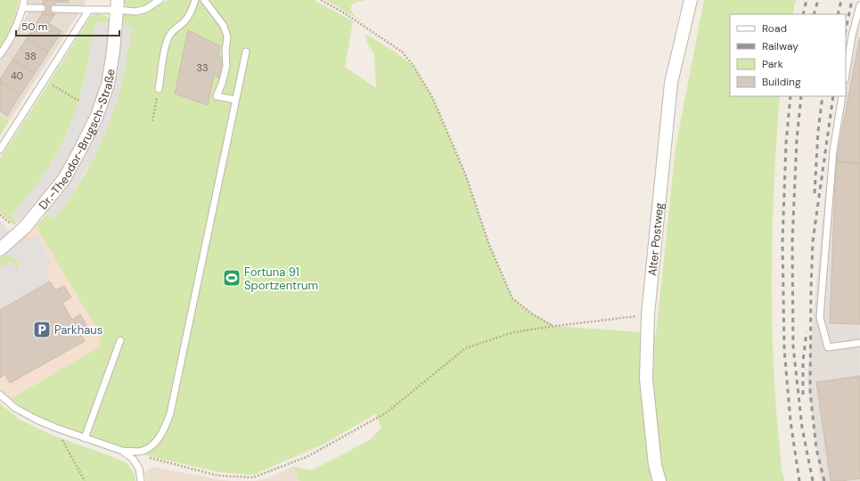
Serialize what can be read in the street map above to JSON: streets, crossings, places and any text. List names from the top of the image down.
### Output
{
  "streets": {
    "street": ["Dr.-Theodor-Brugsch-Straße", "Alter Postweg"]
  },
  "places": {
    "sports": ["Fortuna 91 Sportzentrum"],
    "parking": ["Parkhaus"]
  },
  "house_numbers": ["38", "33", "40"],
  "legend": [
    "Road",
    "Railway",
    "Park",
    "Building"
  ],
  "scale_bar": "50 m"
}
